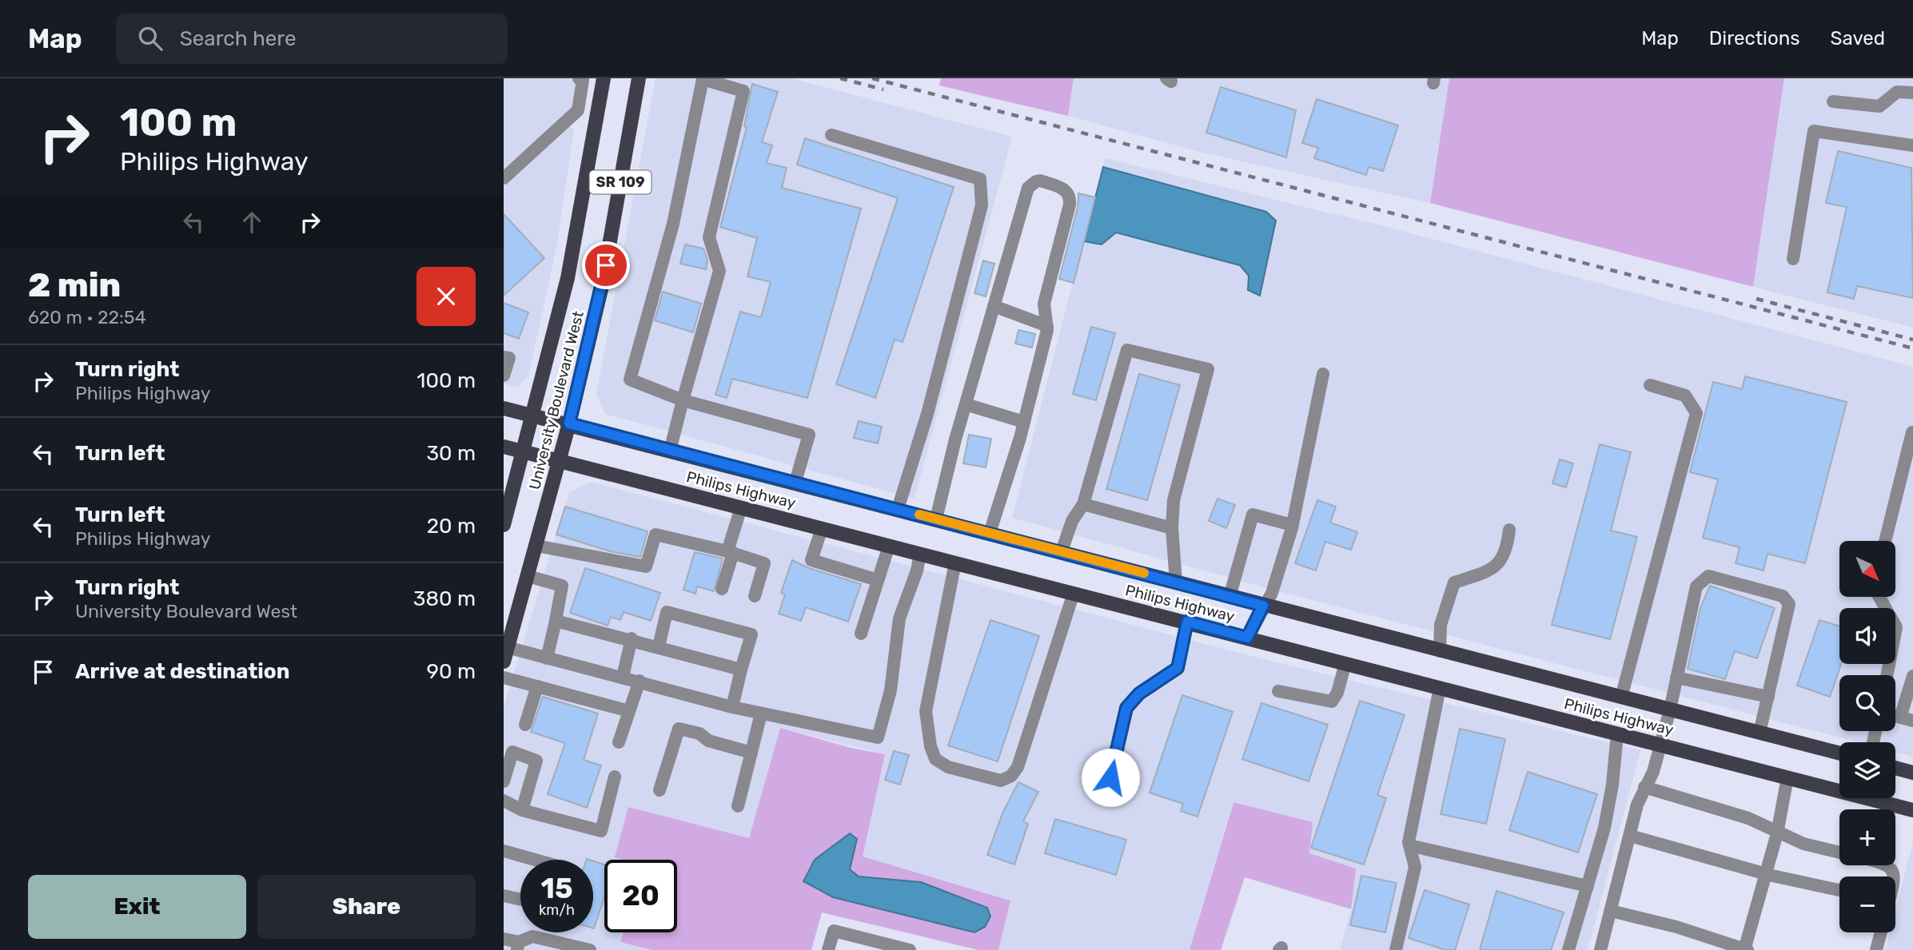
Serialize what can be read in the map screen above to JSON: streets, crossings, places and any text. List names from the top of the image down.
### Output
{
  "streets": {
    "main road": ["SR 109", "University Boulevard West", "Philips Highway"]
  },
  "crossings": [
    ["University Boulevard West", "Philips Highway"]
  ],
  "north": "bottom right",
  "page": {
    "header": "Map",
    "search": "Search here",
    "nav": ["Map", "Directions", "Saved"],
    "turn": ["100 m", "Philips Highway"],
    "heading": ["2 min", "620 m · 22:54"],
    "list": [
      {
        "name": "Turn right",
        "note": "Philips Highway",
        "value": "100 m"
      },
      {
        "name": "Turn left",
        "value": "30 m"
      },
      {
        "name": "Turn left",
        "note": "Philips Highway",
        "value": "20 m"
      },
      {
        "name": "Turn right",
        "note": "University Boulevard West",
        "value": "380 m"
      },
      {
        "name": "Arrive at destination",
        "value": "90 m"
      }
    ],
    "map_buttons": ["+", "−"],
    "speed": "15 km/h",
    "limit": "20",
    "buttons": ["Exit", "Share"]
  }
}
